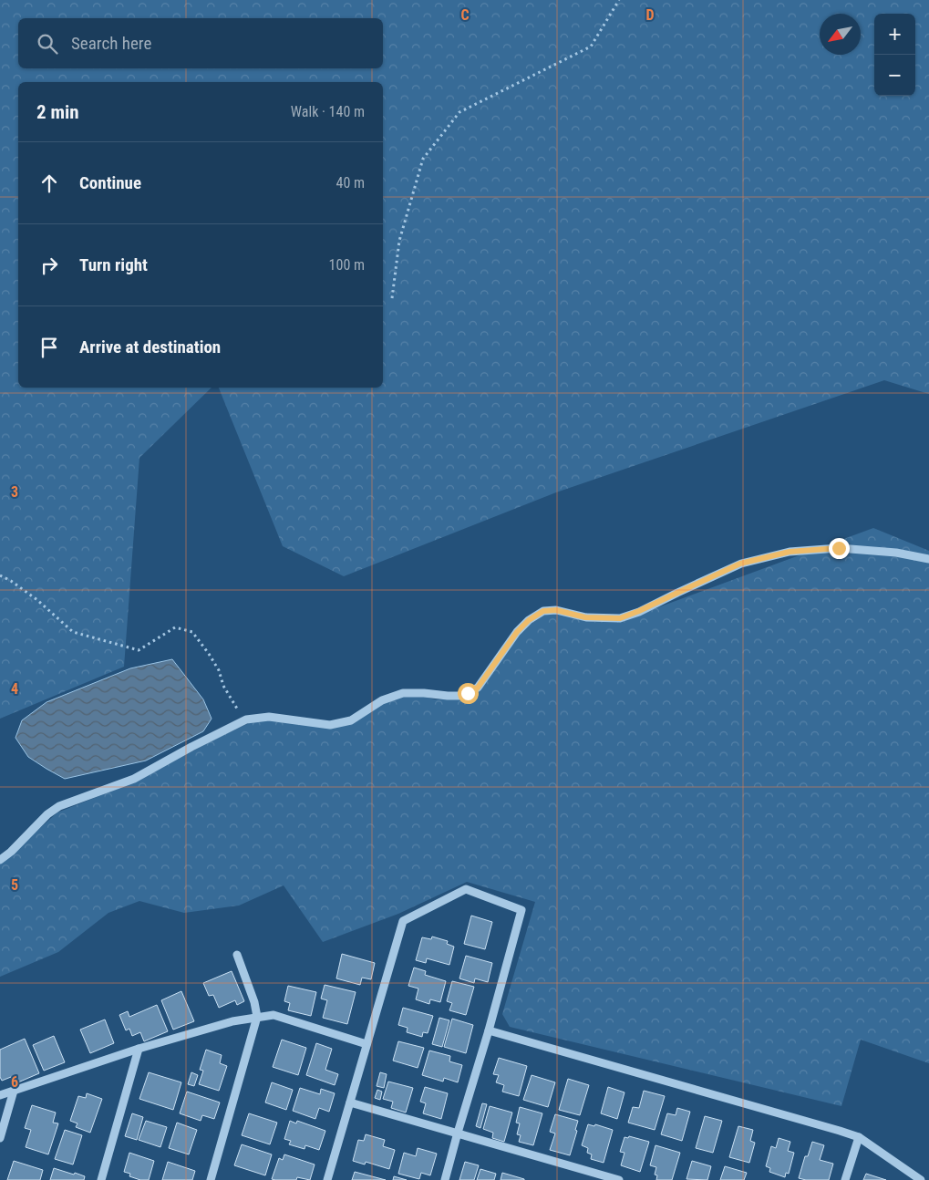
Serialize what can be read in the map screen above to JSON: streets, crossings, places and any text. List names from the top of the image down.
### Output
{
  "north": "bottom left",
  "page": {
    "map_buttons": ["+", "−"],
    "search": "Search here",
    "heading": ["2 min", "Walk · 140 m"],
    "list": [
      ["Continue", "40 m"],
      ["Turn right", "100 m"],
      "Arrive at destination"
    ]
  },
  "grid": {
    "columns": ["C", "D"],
    "rows": [
      "3",
      "4",
      "5",
      "6"
    ]
  }
}
